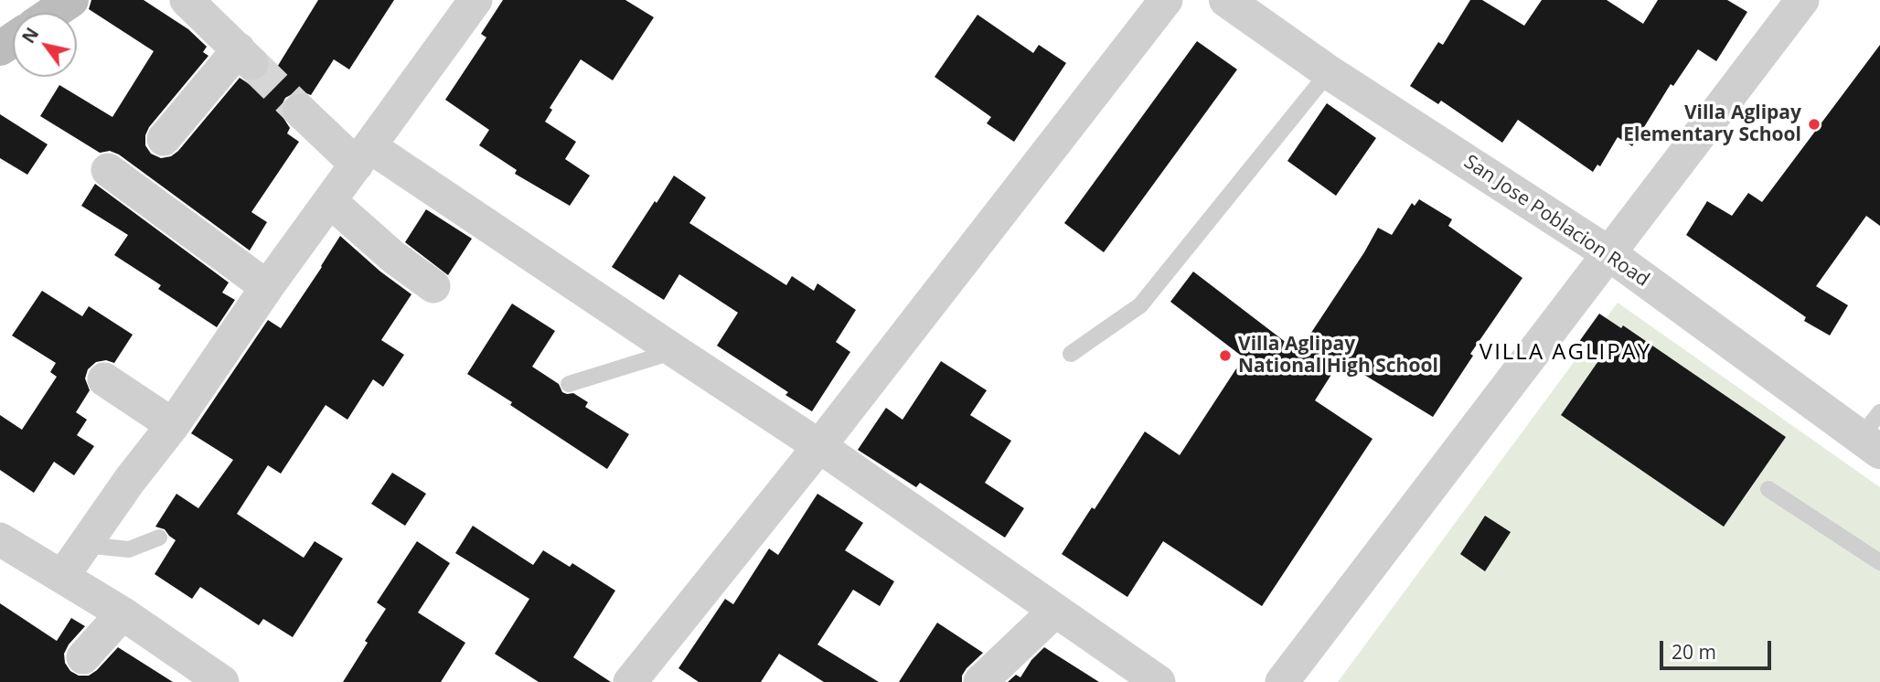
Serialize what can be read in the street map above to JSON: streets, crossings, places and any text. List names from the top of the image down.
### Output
{
  "streets": {
    "street": ["San Jose Poblacion Road"]
  },
  "districts": ["VILLA AGLIPAY"],
  "places": ["Villa Aglipay Elementary School", "Villa Aglipay National High School"],
  "scale_bar": "20 m",
  "north": "top left"
}
